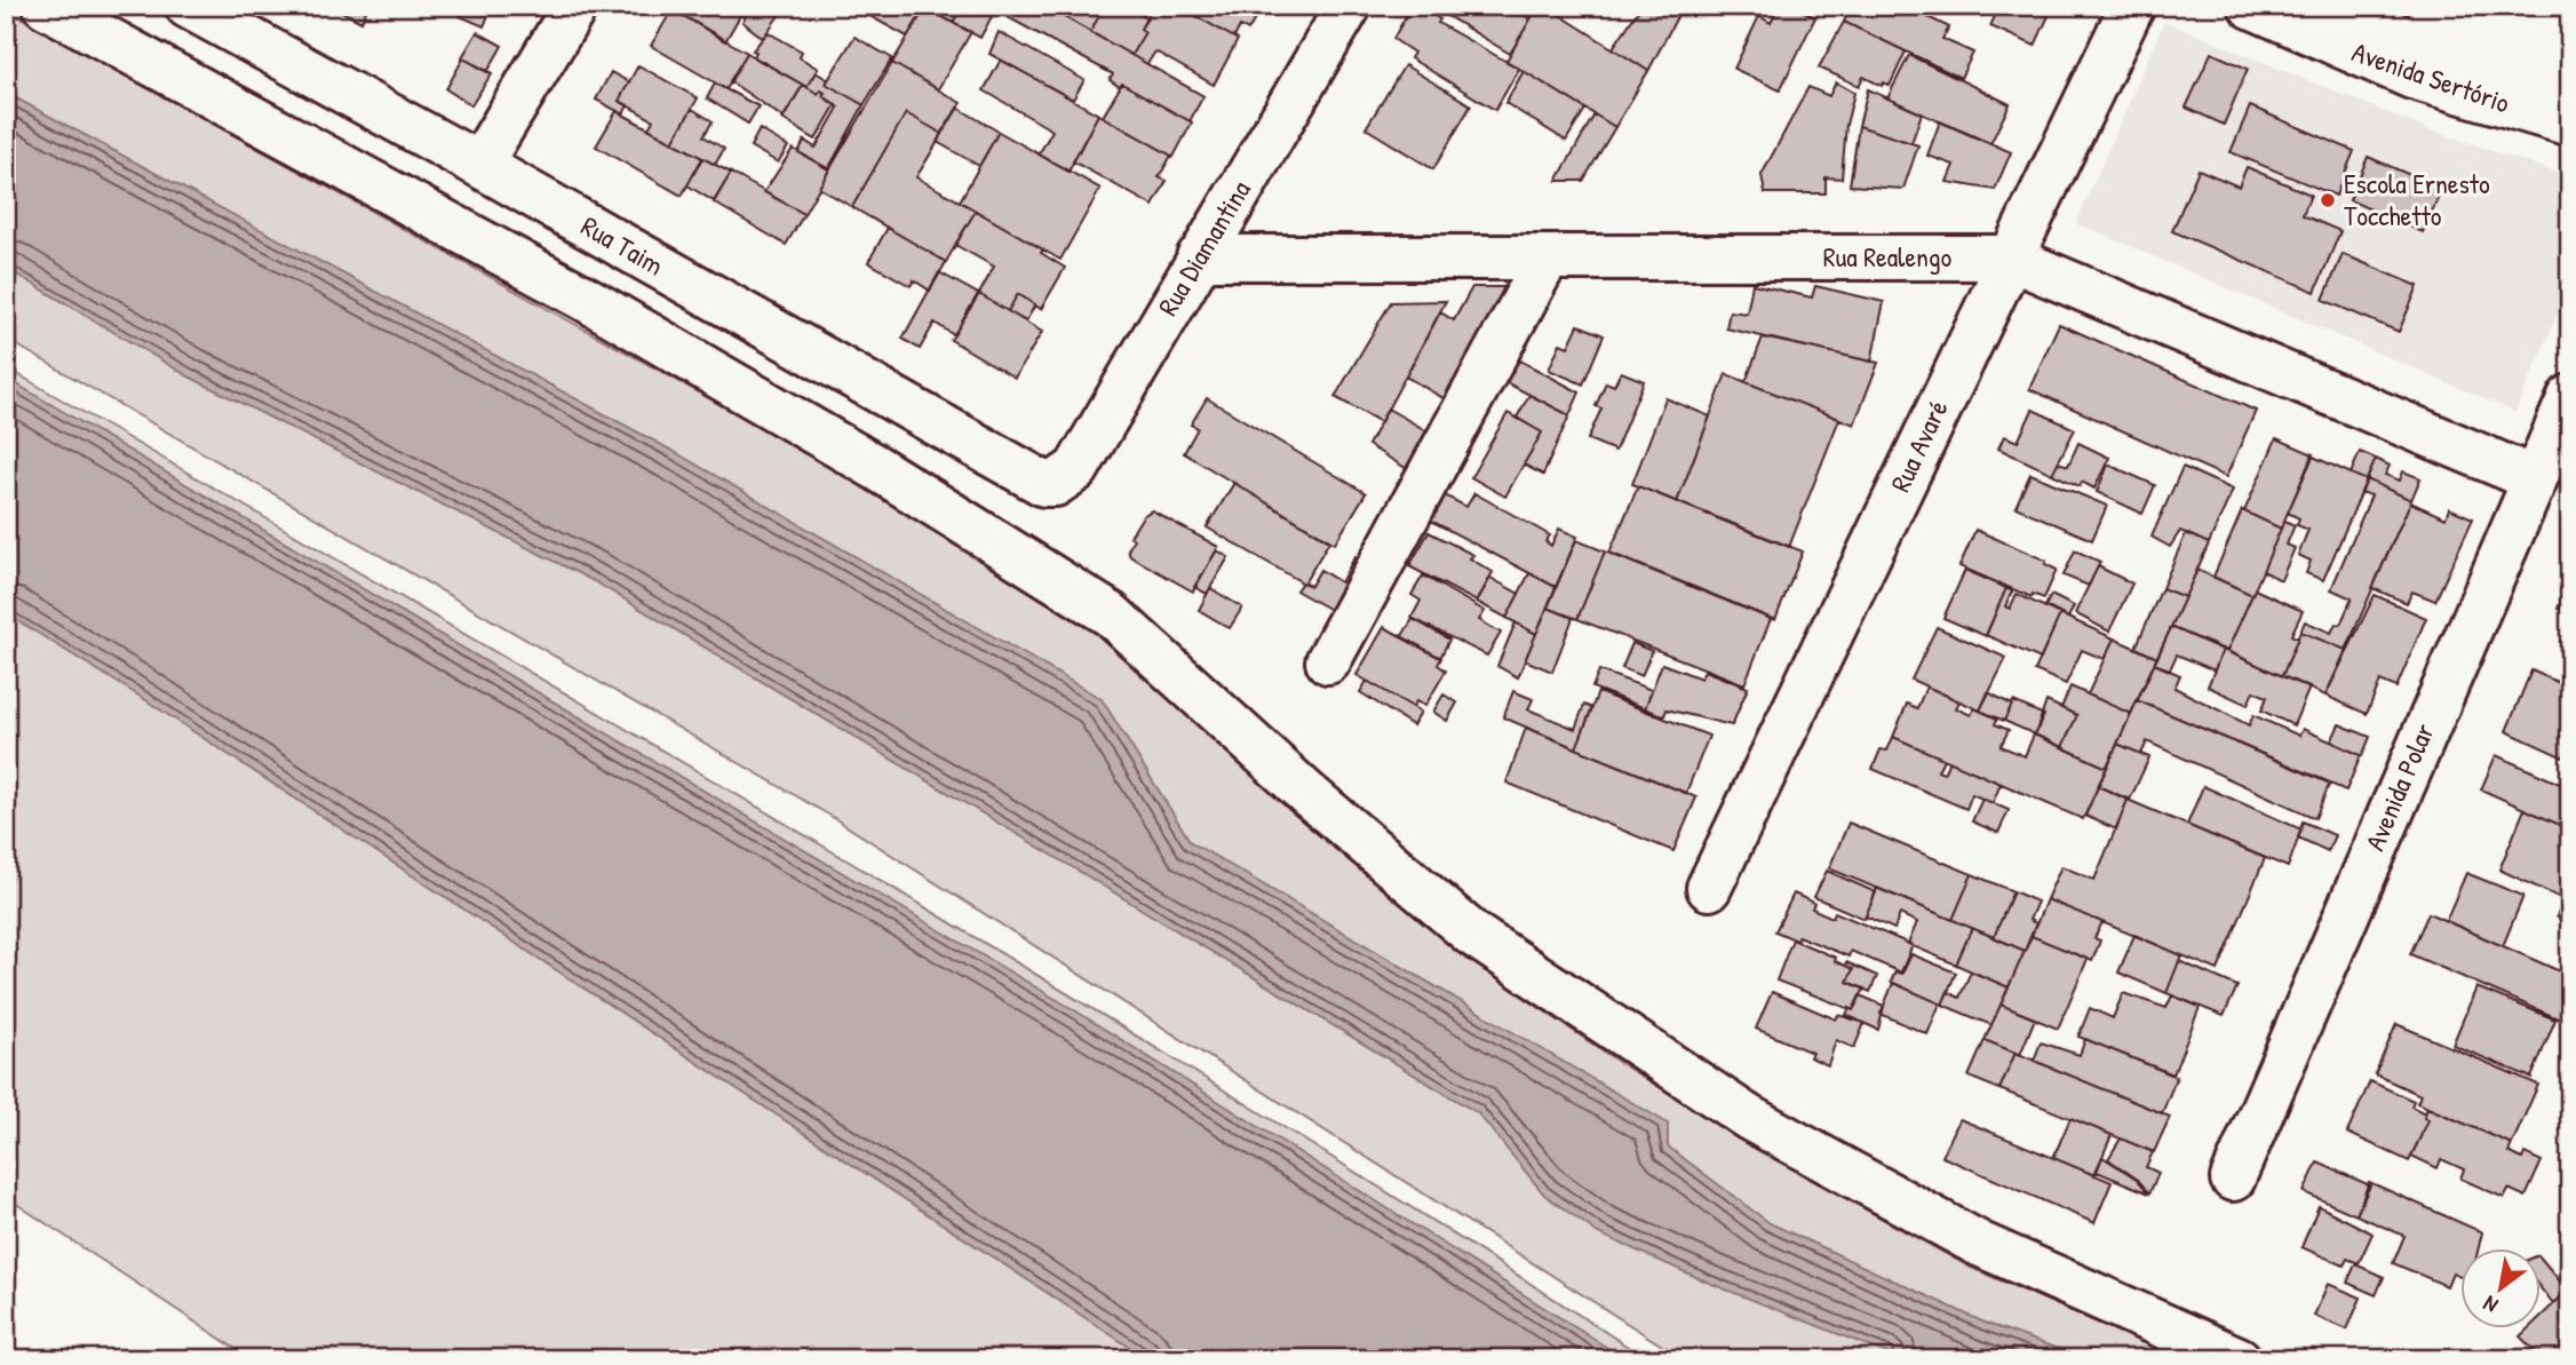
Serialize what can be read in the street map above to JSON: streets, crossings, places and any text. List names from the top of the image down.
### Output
{
  "streets": {
    "street": [
      "Avenida Sertório",
      "Rua Taim",
      "Rua Diamantina",
      "Rua Realengo",
      "Rua Avaré",
      "Avenida Polar"
    ]
  },
  "crossings": [
    ["Rua Taim", "Rua Diamantina"],
    ["Rua Diamantina", "Rua Realengo"],
    ["Rua Realengo", "Rua Avaré"],
    ["Rua Realengo", "Avenida Polar"]
  ],
  "places": ["Escola Ernesto Tocchetto"],
  "north": "bottom left"
}
